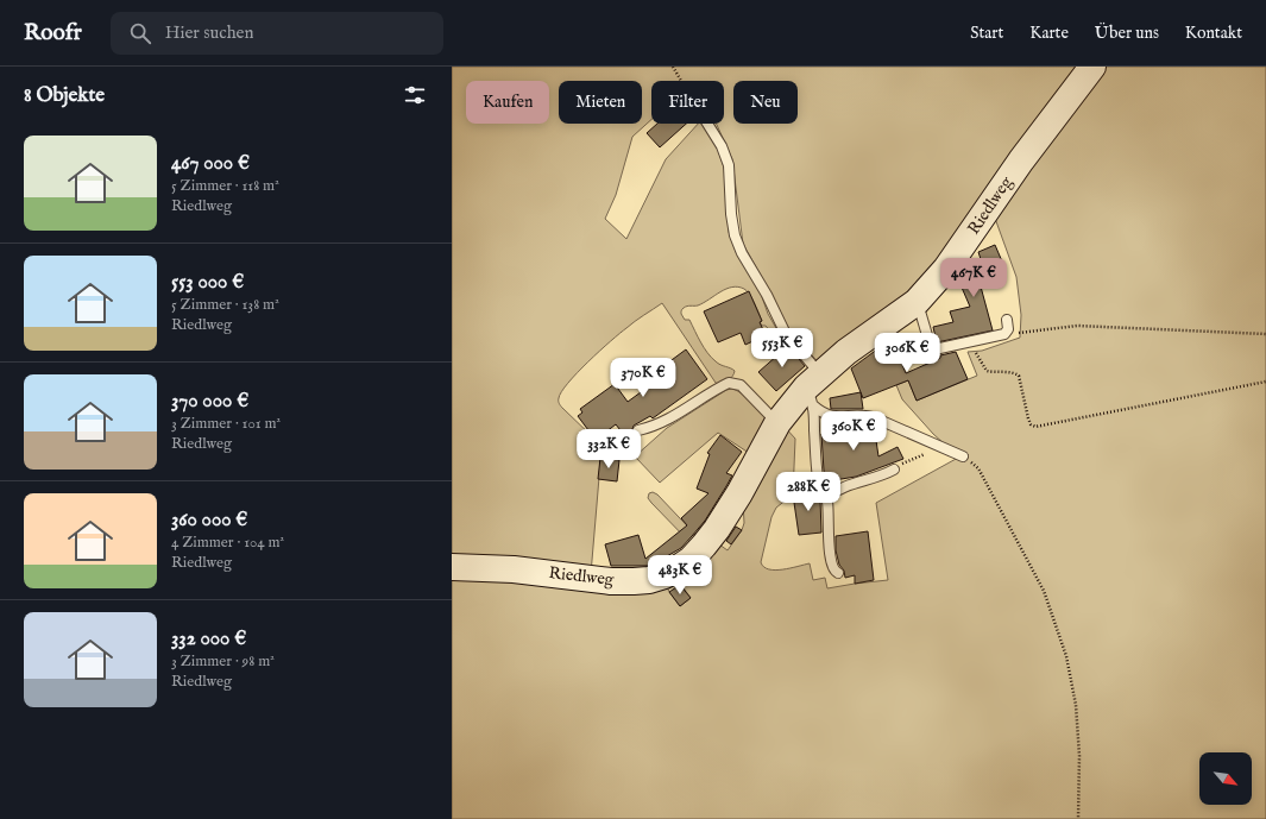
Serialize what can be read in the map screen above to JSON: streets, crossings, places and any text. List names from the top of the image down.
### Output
{
  "streets": {
    "street": ["Riedlweg"]
  },
  "north": "bottom right",
  "page": {
    "header": "Roofr",
    "search": "Hier suchen",
    "nav": [
      "Start",
      "Karte",
      "Über uns",
      "Kontakt"
    ],
    "heading": "8 Objekte",
    "chip": [
      "Kaufen",
      "Mieten",
      "Filter",
      "Neu"
    ],
    "list": [
      {
        "name": "467 000 €",
        "note": "5 Zimmer · 118 m² · Riedlweg"
      },
      {
        "name": "553 000 €",
        "note": "5 Zimmer · 138 m² · Riedlweg"
      },
      {
        "name": "370 000 €",
        "note": "3 Zimmer · 101 m² · Riedlweg"
      },
      {
        "name": "360 000 €",
        "note": "4 Zimmer · 104 m² · Riedlweg"
      },
      {
        "name": "332 000 €",
        "note": "3 Zimmer · 98 m² · Riedlweg"
      }
    ],
    "price": [
      "467K €",
      "553K €",
      "306K €",
      "370K €",
      "360K €",
      "332K €",
      "288K €",
      "483K €"
    ]
  }
}
